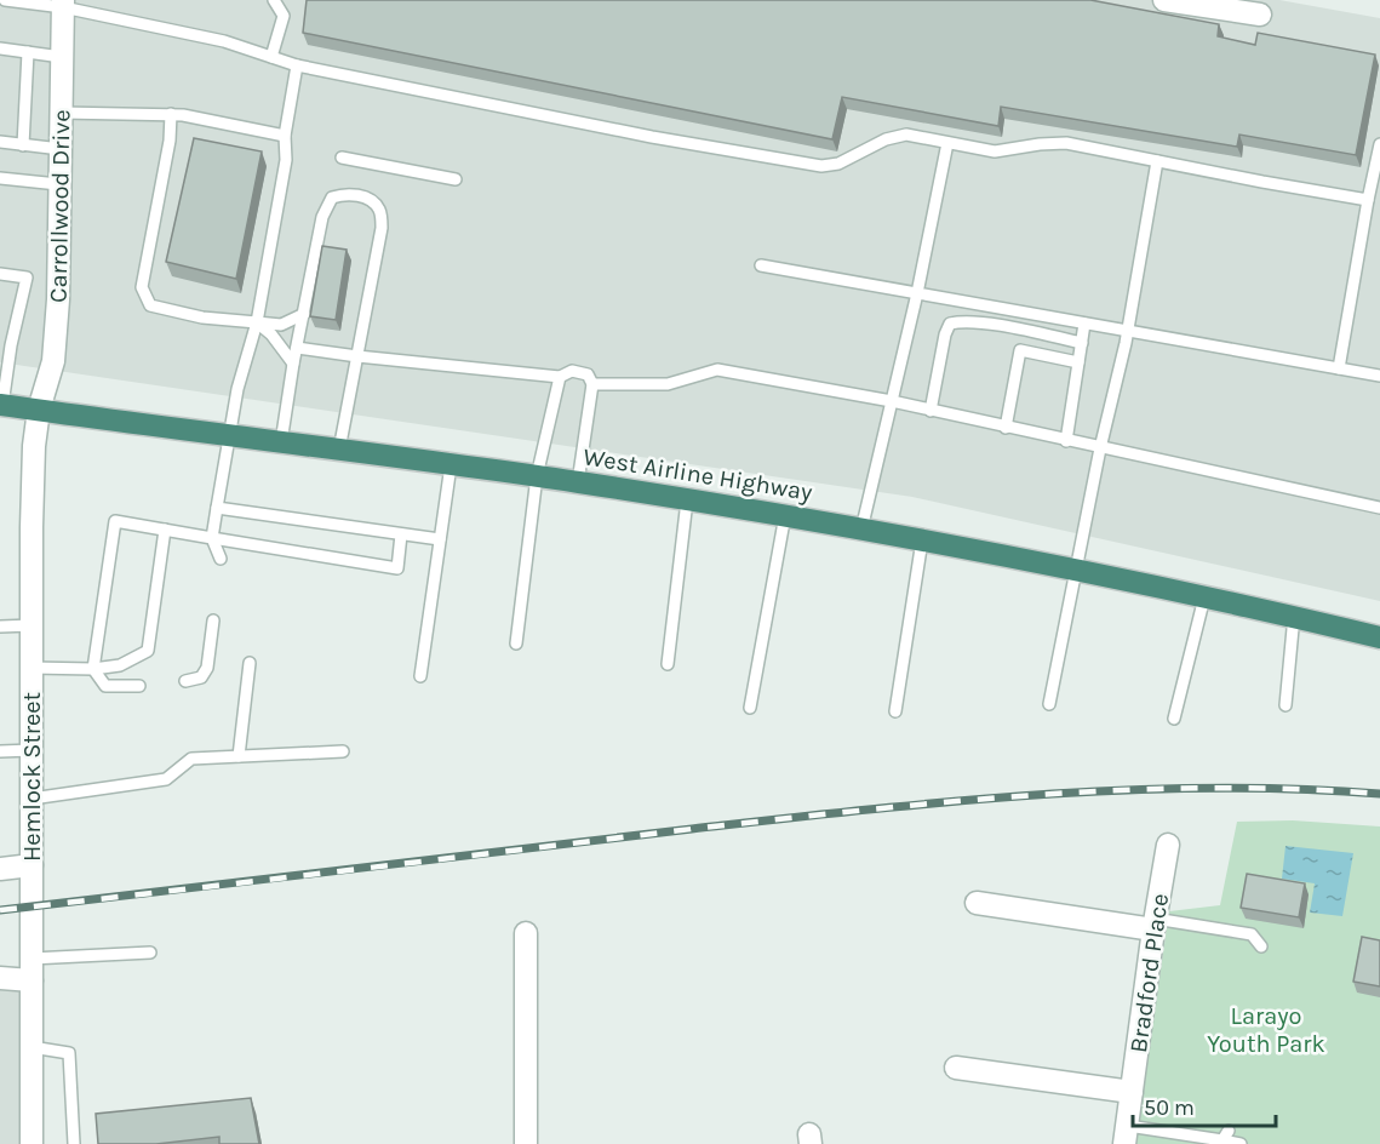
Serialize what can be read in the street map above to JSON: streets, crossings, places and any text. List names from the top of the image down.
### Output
{
  "streets": {
    "highway": ["West Airline Highway"],
    "street": ["Carrollwood Drive", "Hemlock Street", "Bradford Place"]
  },
  "crossings": [
    ["Carrollwood Drive", "West Airline Highway"],
    ["Carrollwood Drive", "Hemlock Street"],
    ["West Airline Highway", "Hemlock Street"]
  ],
  "parks": ["Larayo Youth Park"],
  "scale_bar": "50 m"
}
